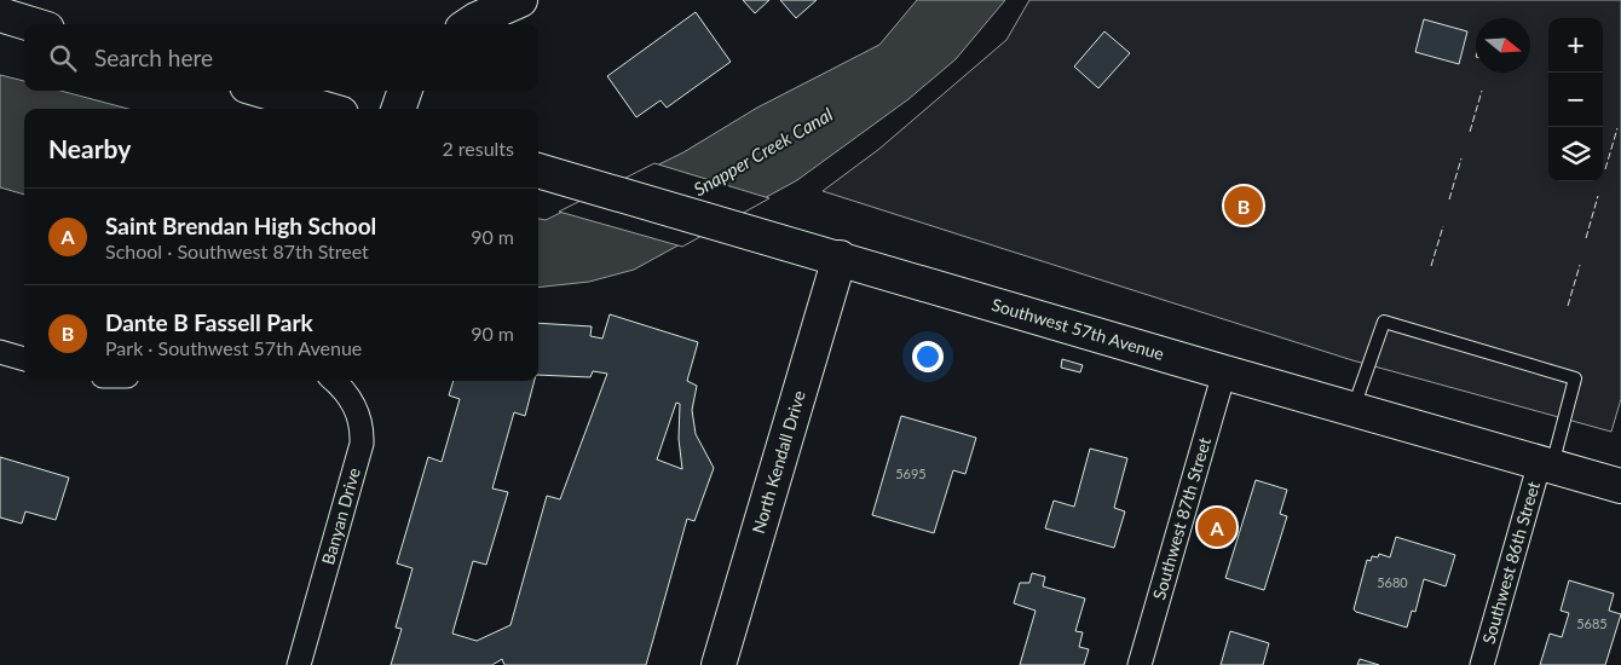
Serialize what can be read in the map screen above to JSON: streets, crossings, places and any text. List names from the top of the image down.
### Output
{
  "streets": {
    "main road": ["Southwest 57th Avenue", "North Kendall Drive"],
    "street": ["Banyan Drive", "Southwest 87th Street", "Southwest 86th Street"]
  },
  "crossings": [
    ["Southwest 57th Avenue", "North Kendall Drive"],
    ["Southwest 57th Avenue", "Southwest 87th Street"],
    ["Southwest 57th Avenue", "Southwest 86th Street"]
  ],
  "water": ["Snapper Creek Canal"],
  "house_numbers": ["5695", "5680", "5685"],
  "north": "right",
  "page": {
    "map_buttons": ["+", "−"],
    "search": "Search here",
    "heading": ["Nearby", "2 results"],
    "pins": ["B", "A"],
    "list": [
      {
        "mark": "A",
        "name": "Saint Brendan High School",
        "note": "School · Southwest 87th Street",
        "value": "90 m"
      },
      {
        "mark": "B",
        "name": "Dante B Fassell Park",
        "note": "Park · Southwest 57th Avenue",
        "value": "90 m"
      }
    ]
  }
}
